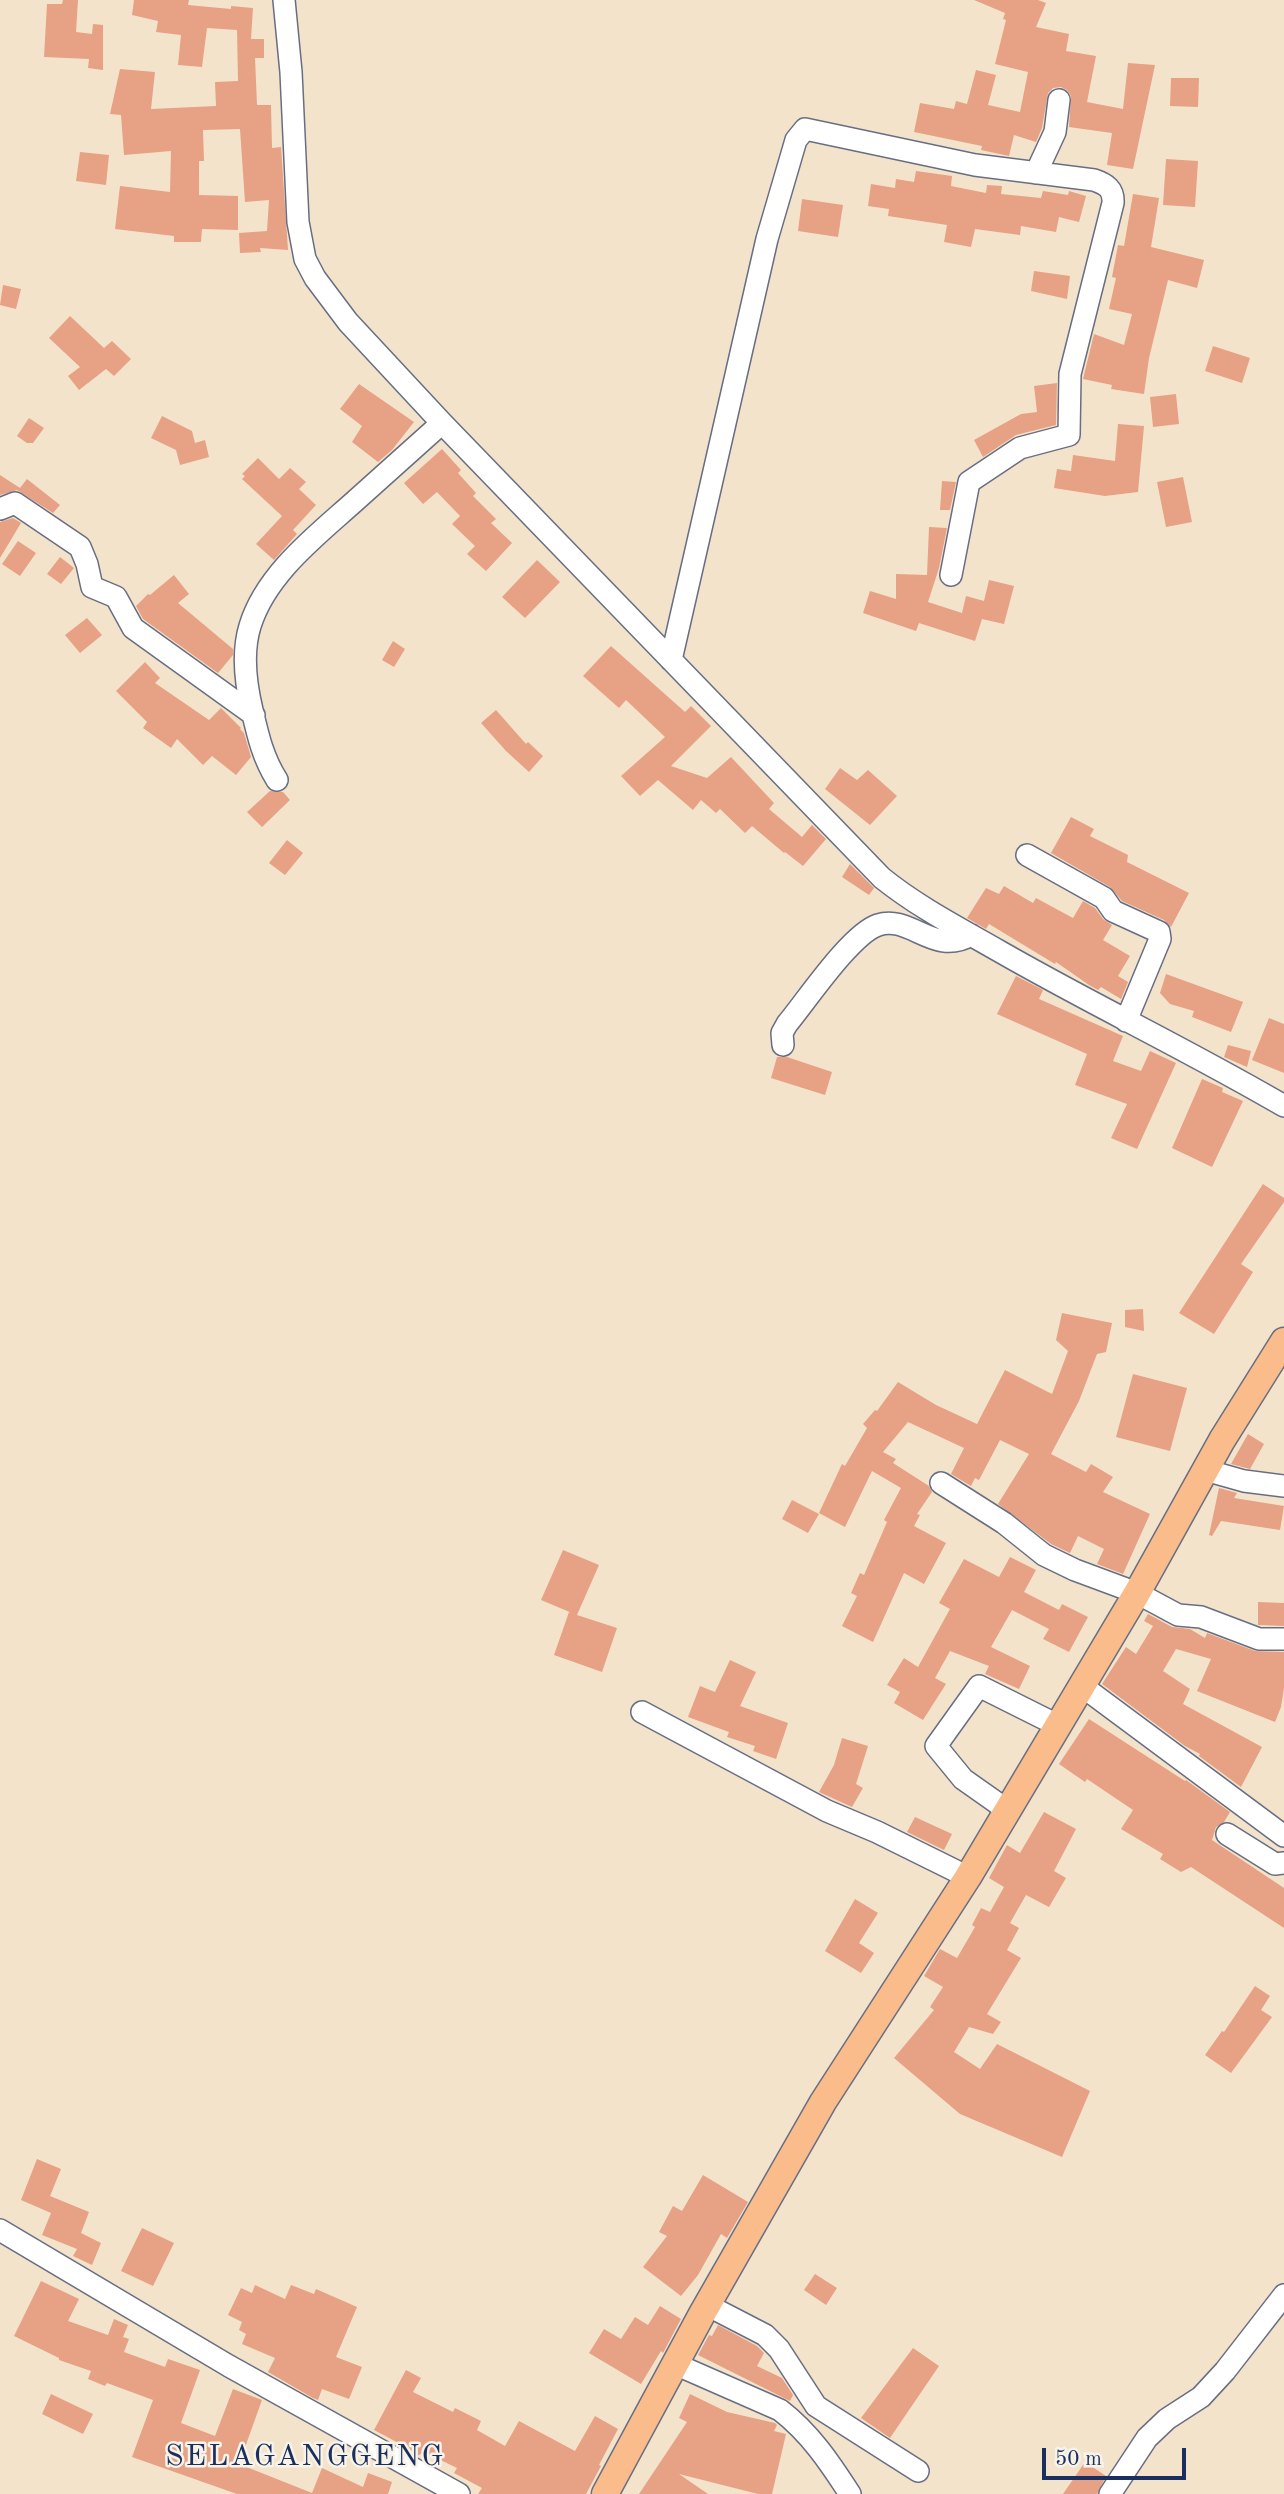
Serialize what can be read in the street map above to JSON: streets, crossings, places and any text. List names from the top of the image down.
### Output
{
  "districts": ["SELAGANGGENG"],
  "scale_bar": "50 m"
}
